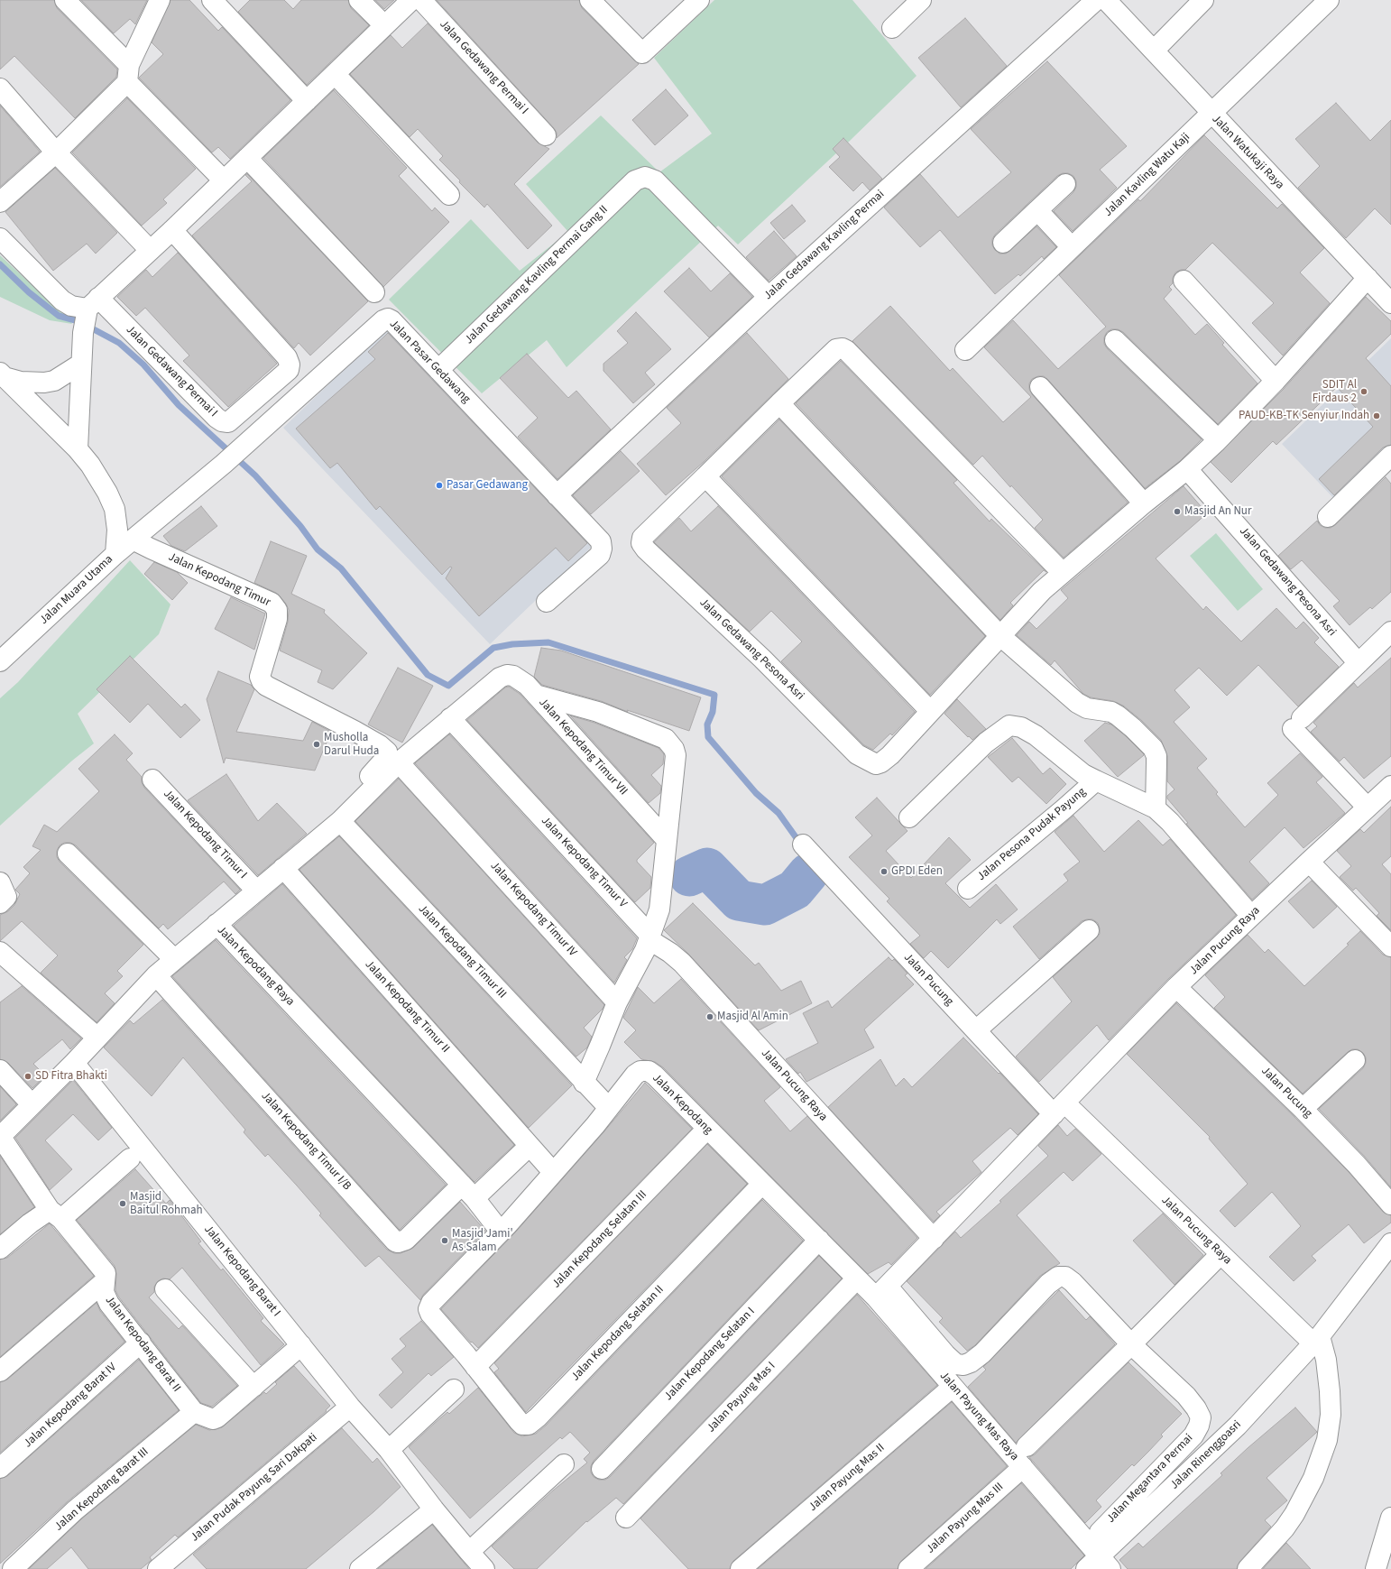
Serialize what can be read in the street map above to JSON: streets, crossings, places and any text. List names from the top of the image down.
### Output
{
  "streets": {
    "street": [
      "Jalan Gedawang Permai I",
      "Jalan Watukaji Raya",
      "Jalan Kavling Watu Kaji",
      "Jalan Gedawang Kavling Permai",
      "Jalan Gedawang Kavling Permai Gang II",
      "Jalan Pasar Gedawang",
      "Jalan Kepodang Timur",
      "Jalan Gedawang Pesona Asri",
      "Jalan Muara Utama",
      "Jalan Kepodang Timur VII",
      "Jalan Kepodang Timur I",
      "Jalan Pesona Pudak Payung",
      "Jalan Kepodang Timur V",
      "Jalan Kepodang Timur IV",
      "Jalan Pucung Raya",
      "Jalan Kepodang Timur III",
      "Jalan Kepodang Raya",
      "Jalan Pucung",
      "Jalan Kepodang Timur II",
      "Jalan Kepodang",
      "Jalan Kepodang Timur I/B",
      "Jalan Kepodang Selatan III",
      "Jalan Kepodang Barat I",
      "Jalan Kepodang Selatan II",
      "Jalan Kepodang Barat II",
      "Jalan Kepodang Selatan I",
      "Jalan Payung Mas I",
      "Jalan Kepodang Barat IV",
      "Jalan Payung Mas Raya",
      "Jalan Rinenggoasri",
      "Jalan Payung Mas II",
      "Jalan Megantara Permai",
      "Jalan Pudak Payung Sari Dakpati",
      "Jalan Kepodang Barat III",
      "Jalan Payung Mas III"
    ]
  },
  "crossings": [
    ["Jalan Watukaji Raya", "Jalan Kavling Watu Kaji"],
    ["Jalan Watukaji Raya", "Jalan Gedawang Pesona Asri"],
    ["Jalan Gedawang Kavling Permai", "Jalan Gedawang Kavling Permai Gang II"],
    ["Jalan Gedawang Kavling Permai", "Jalan Pasar Gedawang"],
    ["Jalan Gedawang Kavling Permai Gang II", "Jalan Pasar Gedawang"],
    ["Jalan Pasar Gedawang", "Jalan Kepodang Timur"],
    ["Jalan Kepodang Timur", "Jalan Kepodang Timur VII"],
    ["Jalan Kepodang Timur", "Jalan Kepodang Timur I"],
    ["Jalan Kepodang Timur", "Jalan Kepodang Timur V"],
    ["Jalan Kepodang Timur", "Jalan Kepodang Timur IV"],
    ["Jalan Kepodang Timur", "Jalan Kepodang Timur III"],
    ["Jalan Kepodang Timur", "Jalan Kepodang Raya"],
    ["Jalan Kepodang Timur", "Jalan Kepodang Timur II"],
    ["Jalan Pesona Pudak Payung", "Jalan Pucung Raya"],
    ["Jalan Kepodang Timur V", "Jalan Pucung Raya"],
    ["Jalan Pucung Raya", "Jalan Pucung"],
    ["Jalan Pucung Raya", "Jalan Payung Mas Raya"],
    ["Jalan Pucung Raya", "Jalan Rinenggoasri"],
    ["Jalan Pucung Raya", "Jalan Megantara Permai"],
    ["Jalan Kepodang Timur III", "Jalan Kepodang"],
    ["Jalan Kepodang Raya", "Jalan Kepodang"],
    ["Jalan Kepodang Raya", "Jalan Kepodang Timur I/B"],
    ["Jalan Kepodang Raya", "Jalan Kepodang Barat I"],
    ["Jalan Kepodang Raya", "Jalan Kepodang Barat II"],
    ["Jalan Kepodang Timur II", "Jalan Kepodang"],
    ["Jalan Kepodang", "Jalan Kepodang Selatan III"],
    ["Jalan Kepodang", "Jalan Kepodang Selatan II"],
    ["Jalan Kepodang", "Jalan Kepodang Selatan I"],
    ["Jalan Kepodang", "Jalan Payung Mas I"],
    ["Jalan Kepodang", "Jalan Payung Mas Raya"],
    ["Jalan Kepodang Selatan III", "Jalan Kepodang Selatan II"],
    ["Jalan Kepodang Barat II", "Jalan Kepodang Barat IV"],
    ["Jalan Kepodang Barat II", "Jalan Kepodang Barat III"],
    ["Jalan Payung Mas I", "Jalan Payung Mas Raya"],
    ["Jalan Payung Mas Raya", "Jalan Rinenggoasri"],
    ["Jalan Payung Mas Raya", "Jalan Payung Mas II"],
    ["Jalan Payung Mas Raya", "Jalan Megantara Permai"],
    ["Jalan Payung Mas Raya", "Jalan Payung Mas III"]
  ],
  "places": [
    "SDIT Al Firdaus 2",
    "PAUD-KB-TK Senyiur Indah",
    "Pasar Gedawang",
    "Masjid An Nur",
    "Musholla Darul Huda",
    "GPDI Eden",
    "Masjid Al Amin",
    "SD Fitra Bhakti",
    "Masjid Baitul Rohmah",
    "Masjid Jami' As Salam"
  ]
}
